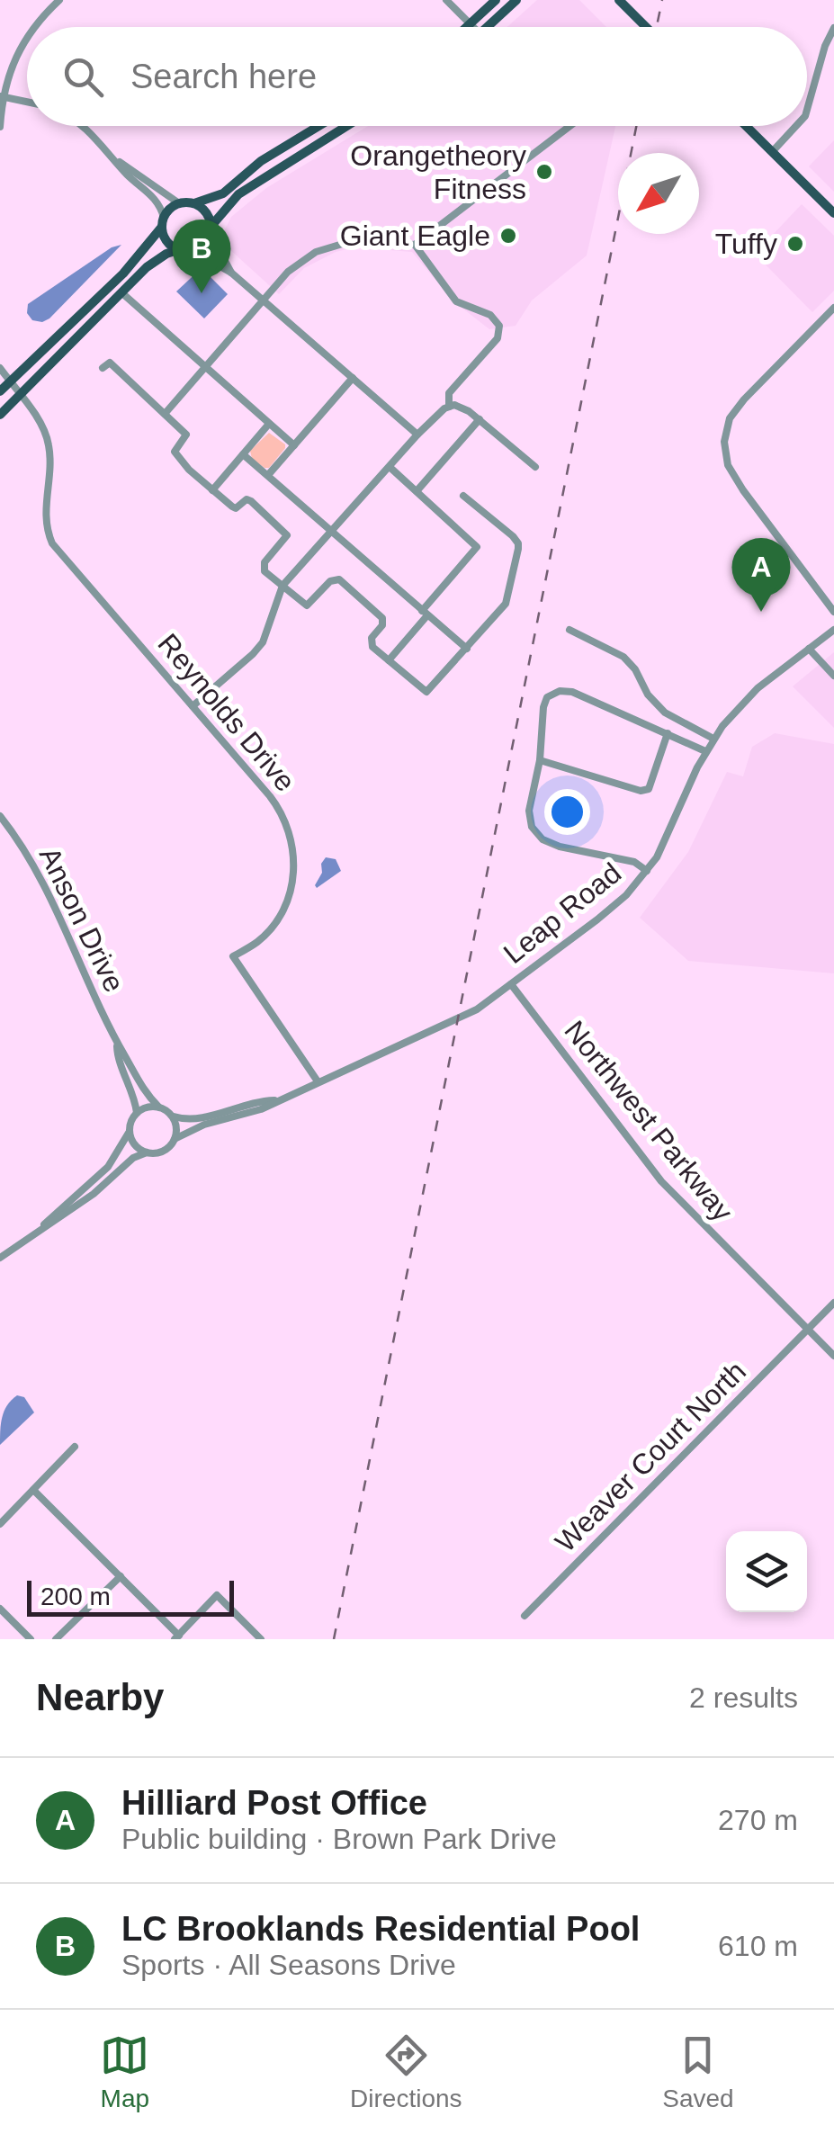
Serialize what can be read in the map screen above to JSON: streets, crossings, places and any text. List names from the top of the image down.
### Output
{
  "streets": {
    "street": [
      "Reynolds Drive",
      "Leap Road",
      "Anson Drive",
      "Northwest Parkway",
      "Weaver Court North"
    ]
  },
  "crossings": [
    ["Reynolds Drive", "Leap Road"],
    ["Leap Road", "Anson Drive"],
    ["Leap Road", "Northwest Parkway"],
    ["Northwest Parkway", "Weaver Court North"]
  ],
  "places": ["Orangetheory Fitness", "Giant Eagle", "Tuffy"],
  "scale_bar": "200 m",
  "north": "bottom left",
  "page": {
    "search": "Search here",
    "pins": ["B", "A"],
    "scale": "200 m",
    "heading": ["Nearby", "2 results"],
    "list": [
      {
        "mark": "A",
        "name": "Hilliard Post Office",
        "note": "Public building · Brown Park Drive",
        "value": "270 m"
      },
      {
        "mark": "B",
        "name": "LC Brooklands Residential Pool",
        "note": "Sports · All Seasons Drive",
        "value": "610 m"
      }
    ],
    "nav": ["Map", "Directions", "Saved"]
  }
}
